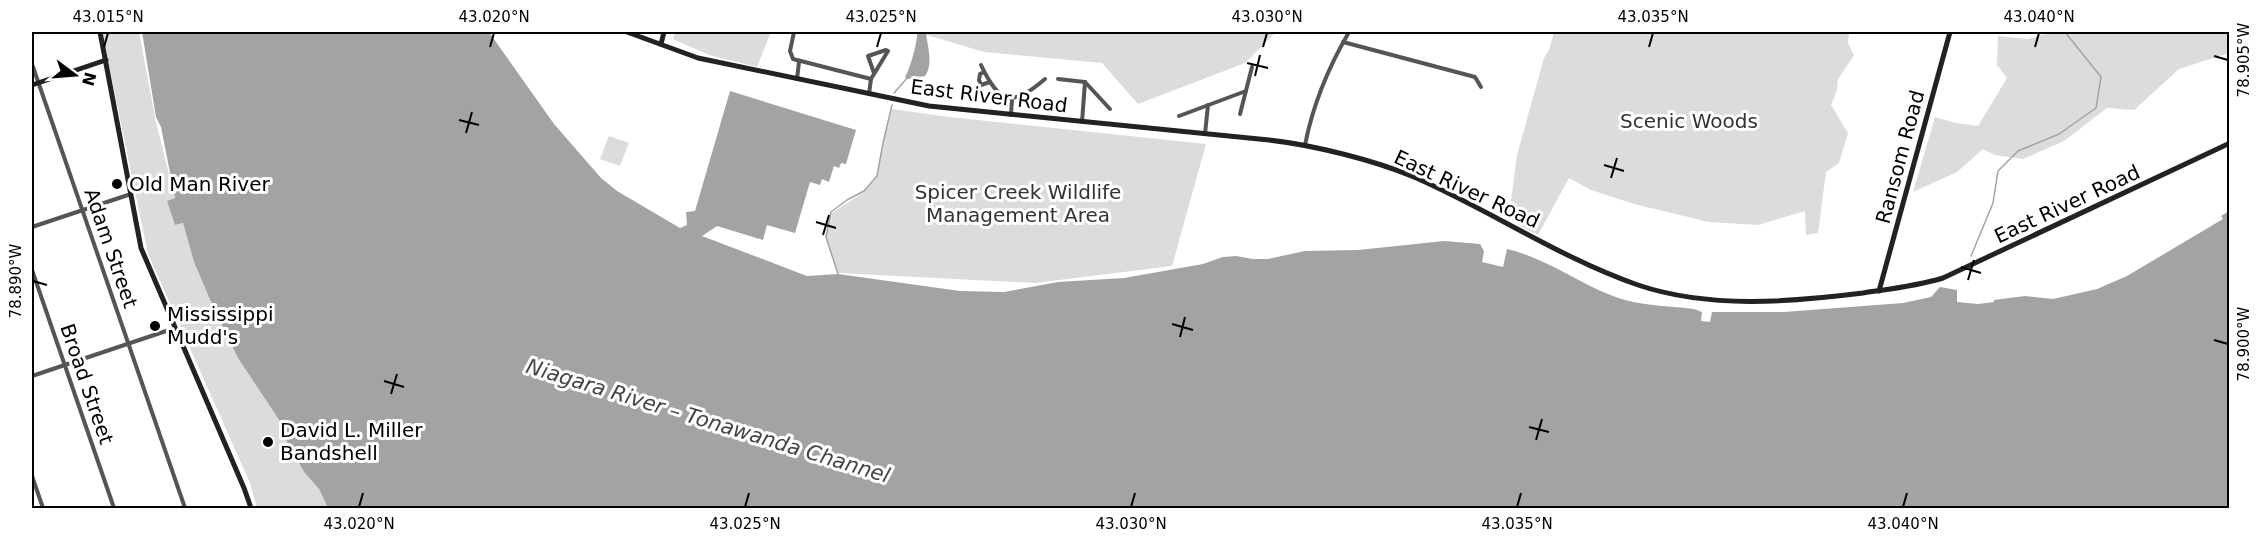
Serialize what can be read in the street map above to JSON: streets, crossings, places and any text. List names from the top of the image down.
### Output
{
  "streets": {
    "main road": ["East River Road", "Ransom Road"],
    "street": ["Adam Street", "Broad Street"]
  },
  "crossings": [
    ["East River Road", "Ransom Road"]
  ],
  "water": ["Niagara River – Tonawanda Channel"],
  "parks": ["Scenic Woods", "Spicer Creek Wildlife Management Area"],
  "places": ["Old Man River", "Mississippi Mudd's", "David L. Miller Bandshell"],
  "north": "right",
  "coordinates": [
    "43.015°N",
    "43.020°N",
    "43.025°N",
    "43.030°N",
    "43.035°N",
    "43.040°N",
    "78.905°W",
    "78.890°W",
    "78.900°W"
  ]
}
